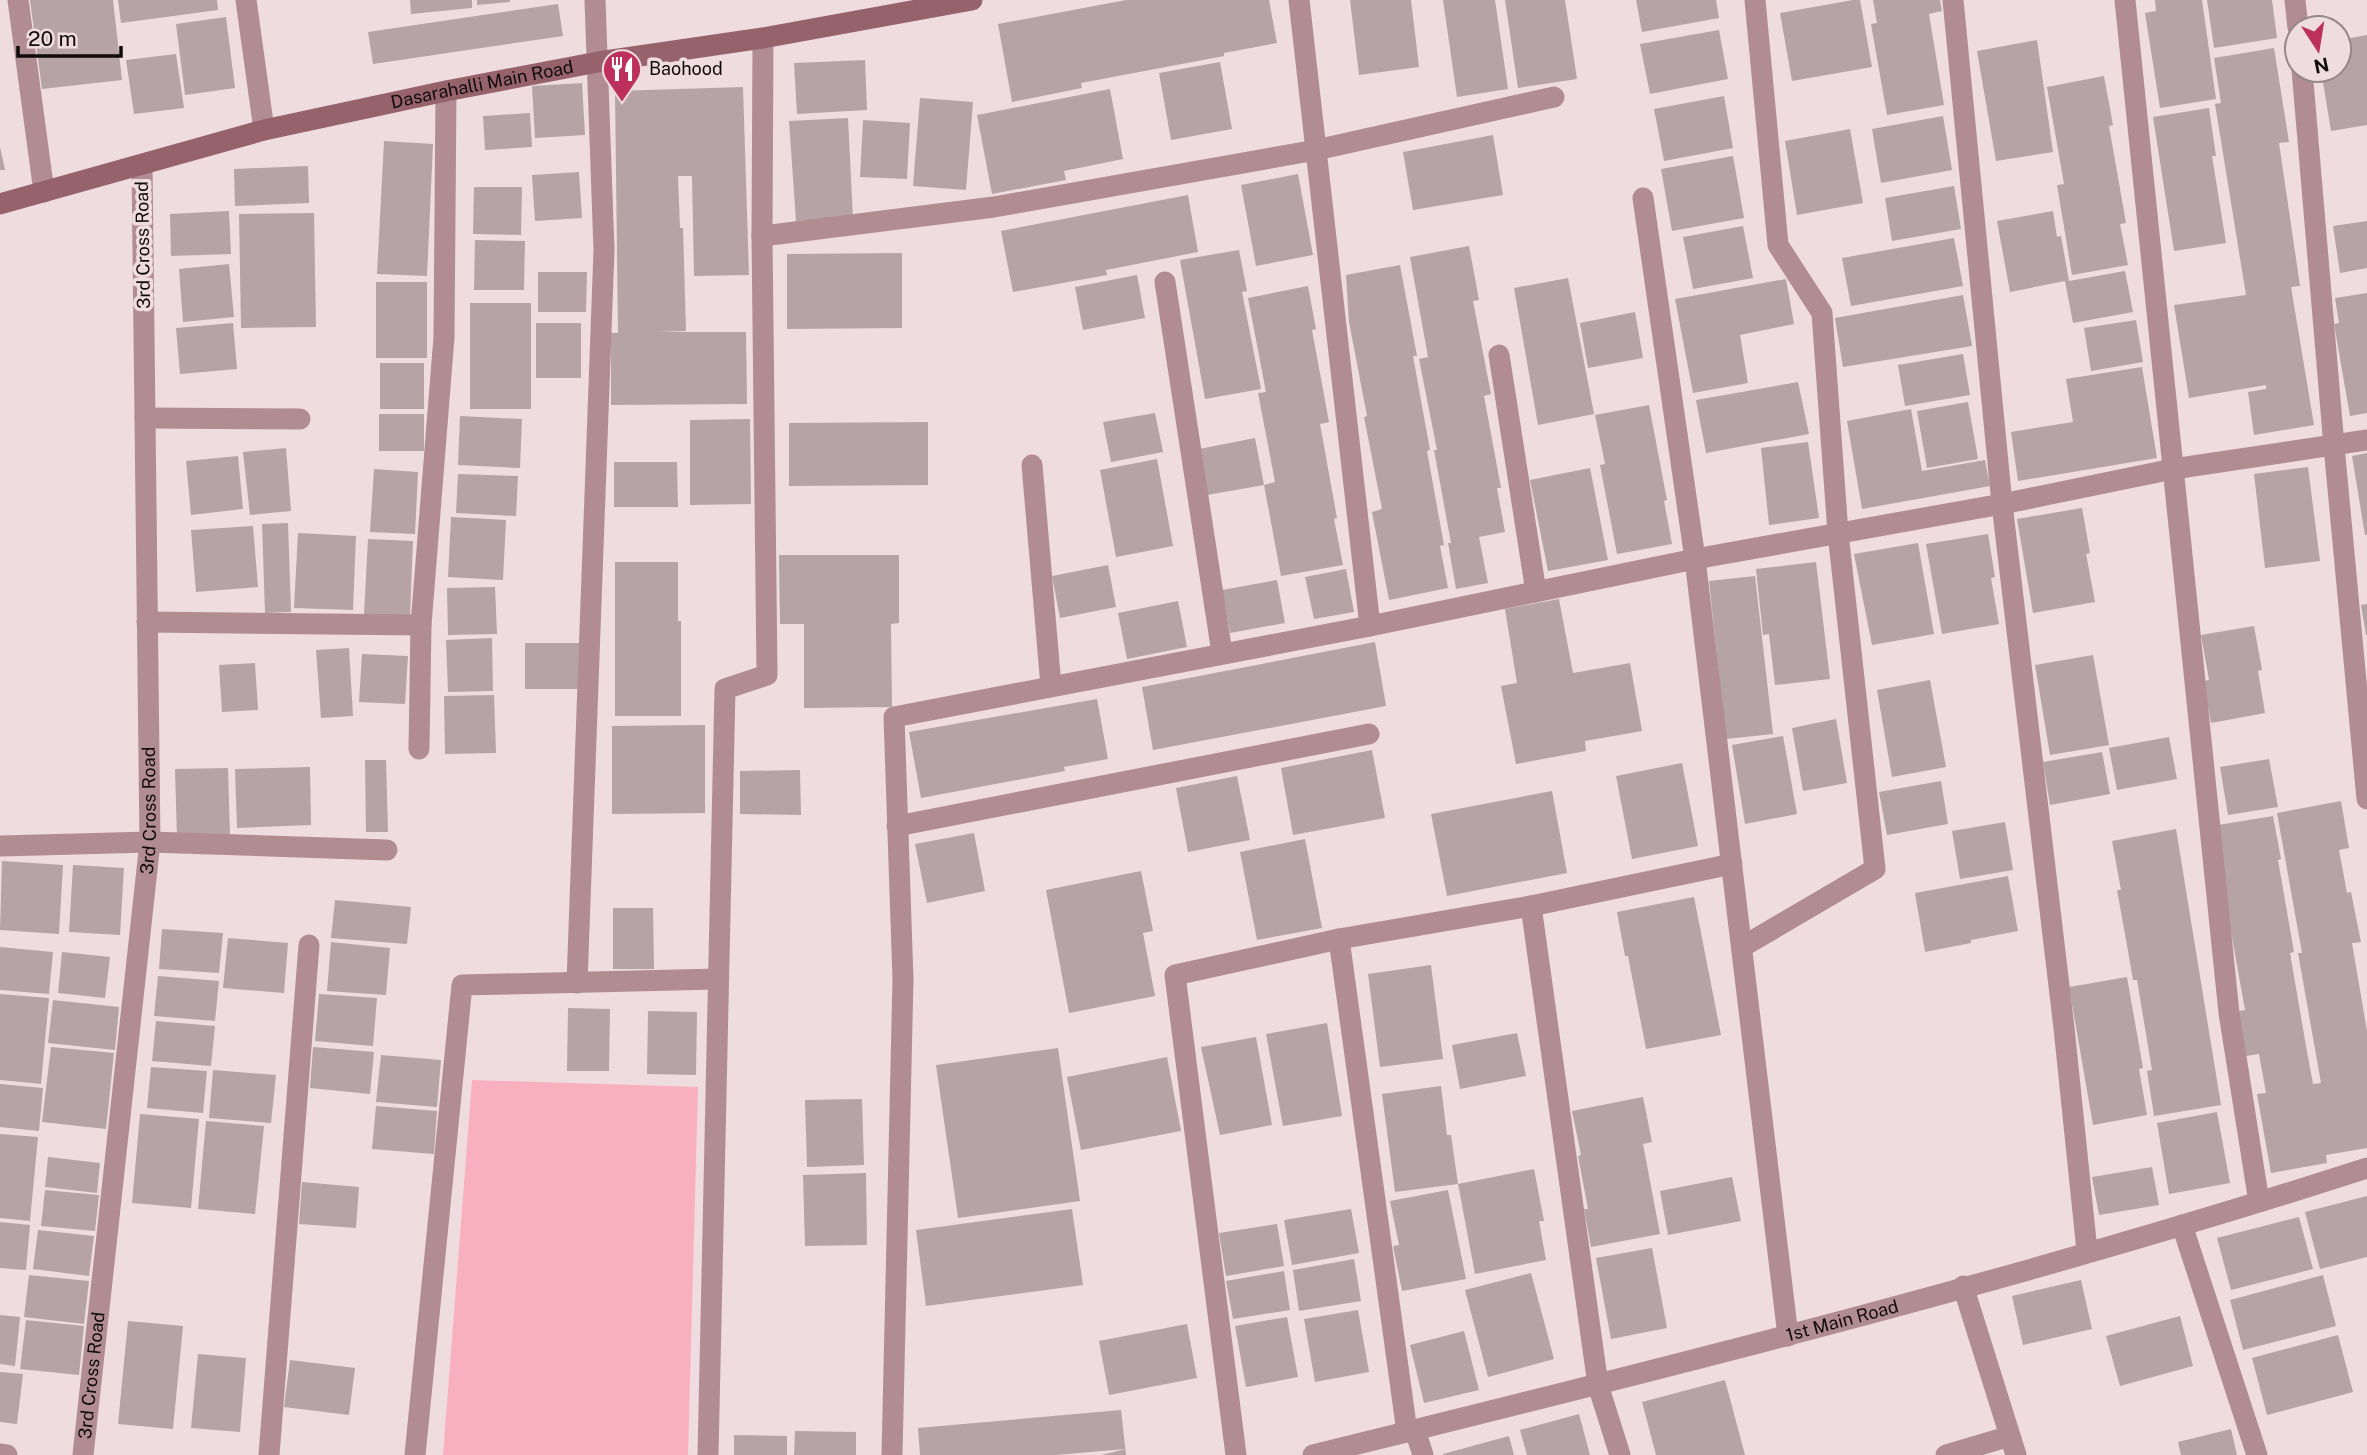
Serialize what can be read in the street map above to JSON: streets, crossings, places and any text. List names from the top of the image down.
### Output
{
  "streets": {
    "street": ["Dasarahalli Main Road", "3rd Cross Road", "1st Main Road"]
  },
  "crossings": [
    ["Dasarahalli Main Road", "3rd Cross Road"]
  ],
  "places": {
    "restaurant": ["Baohood"]
  },
  "scale_bar": "20 m",
  "north": "bottom"
}
